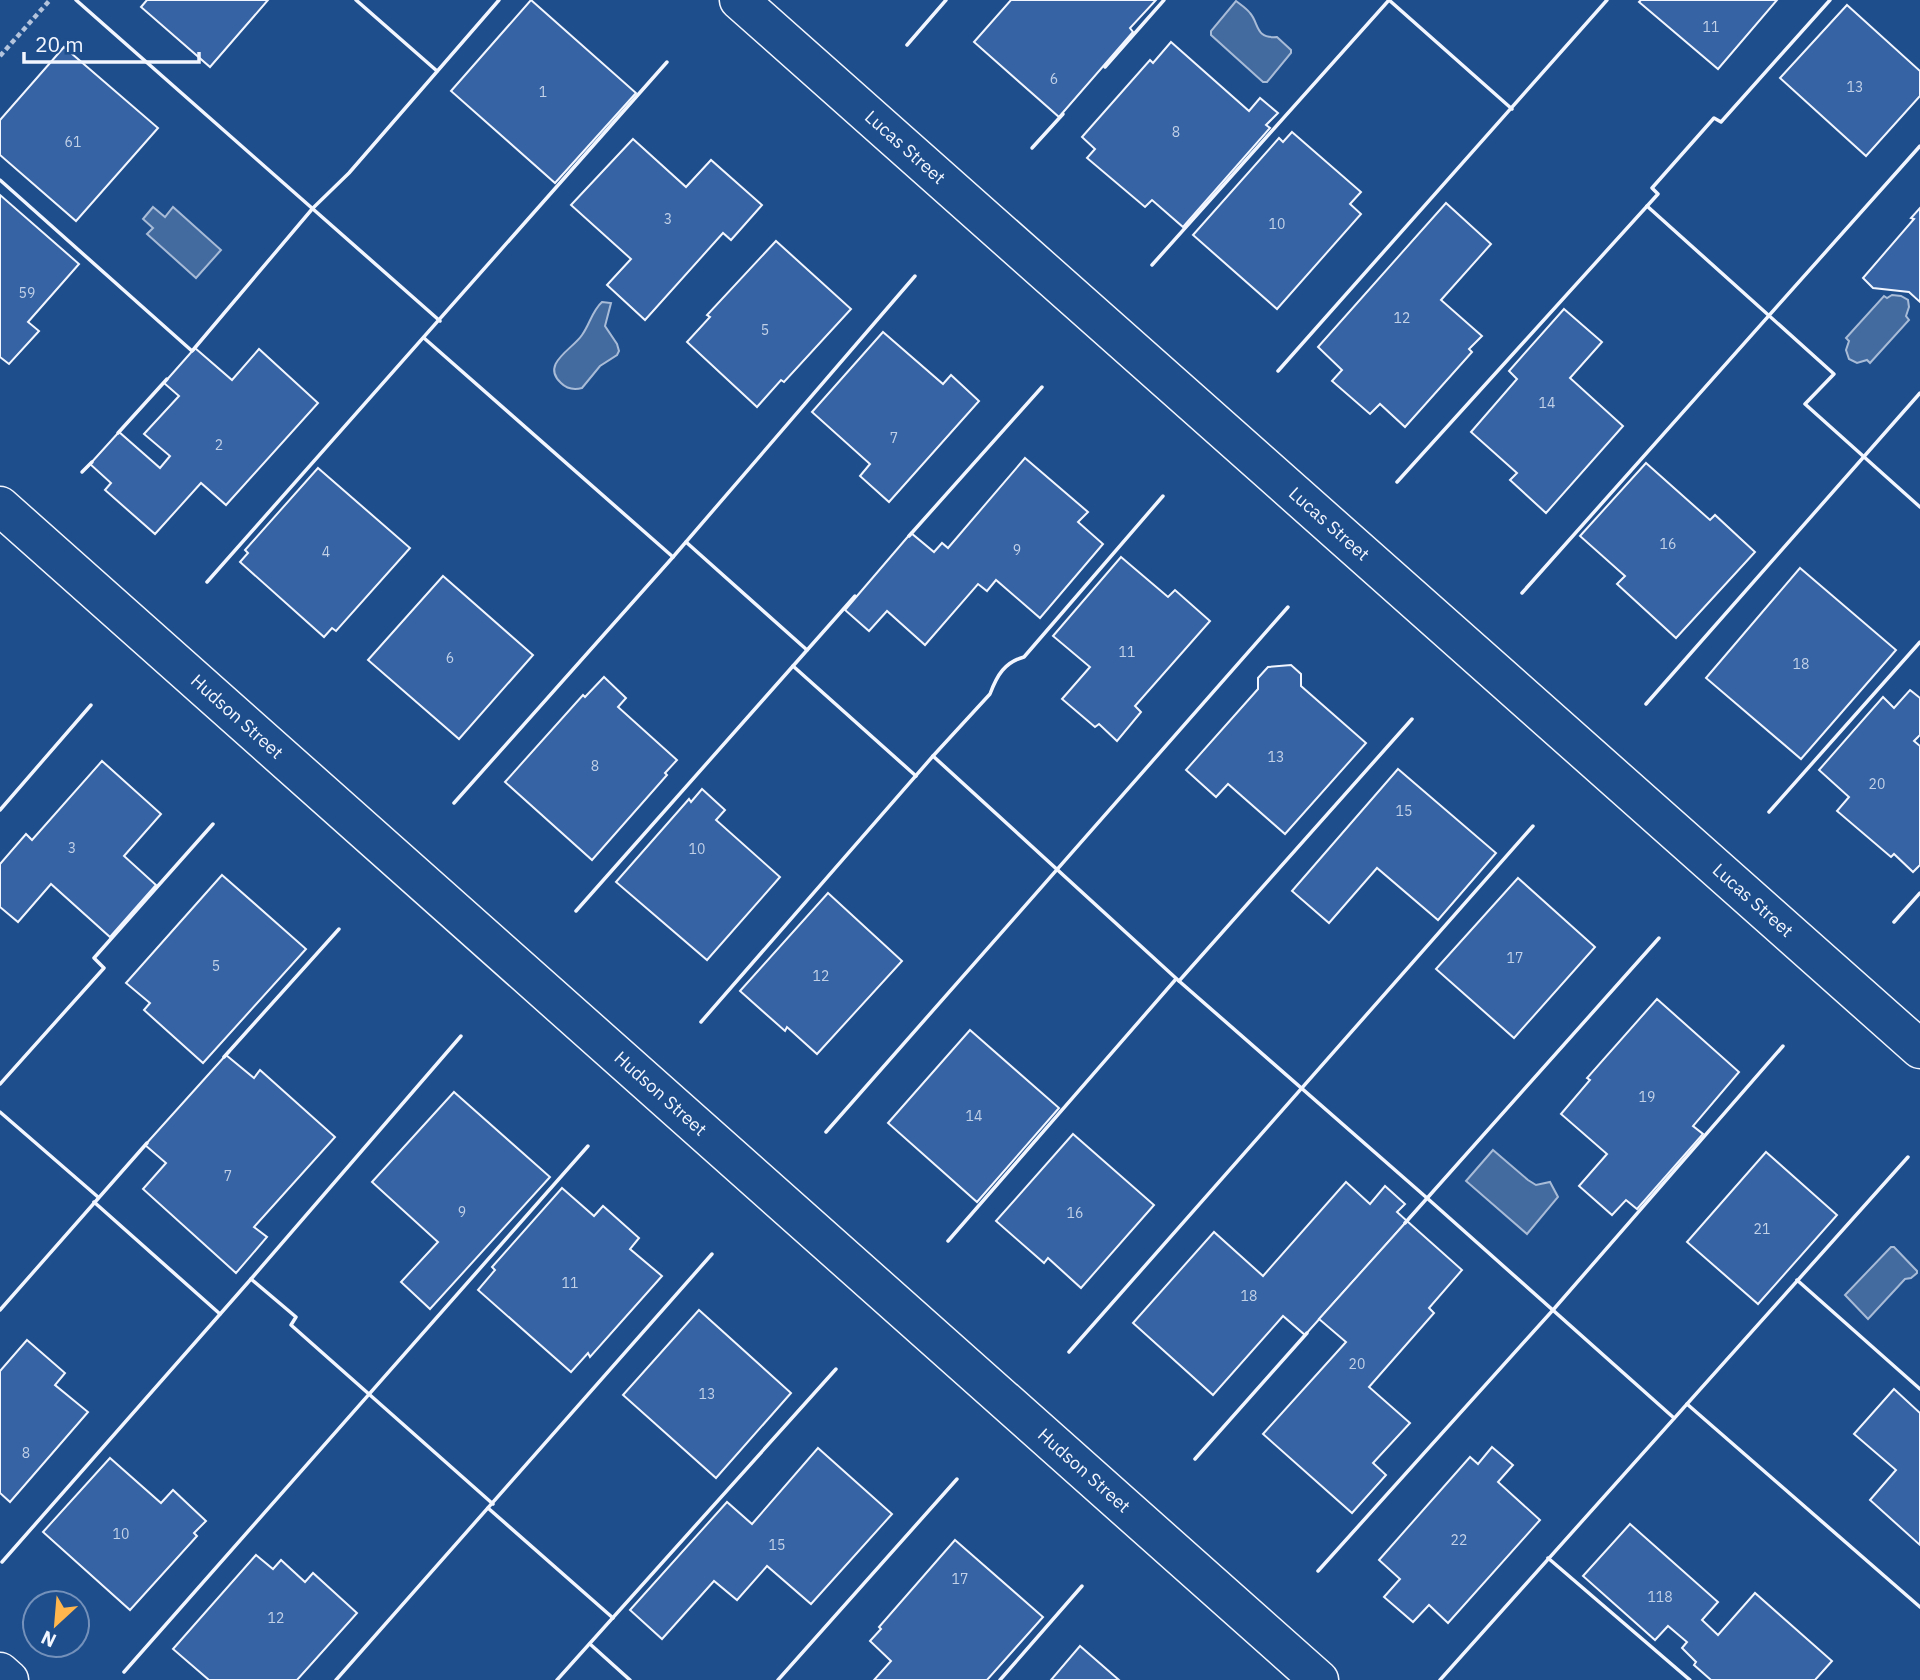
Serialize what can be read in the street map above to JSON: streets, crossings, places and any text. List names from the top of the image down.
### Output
{
  "streets": {
    "street": ["Lucas Street", "Hudson Street"]
  },
  "house_numbers": [
    "11",
    "6",
    "13",
    "1",
    "8",
    "61",
    "3",
    "10",
    "59",
    "12",
    "5",
    "14",
    "7",
    "2",
    "16",
    "9",
    "4",
    "11",
    "6",
    "18",
    "13",
    "8",
    "20",
    "15",
    "3",
    "10",
    "17",
    "5",
    "12",
    "19",
    "14",
    "7",
    "9",
    "16",
    "21",
    "11",
    "18",
    "20",
    "13",
    "8",
    "10",
    "22",
    "15",
    "17",
    "118",
    "12"
  ],
  "scale_bar": "20 m",
  "north": "bottom left"
}
